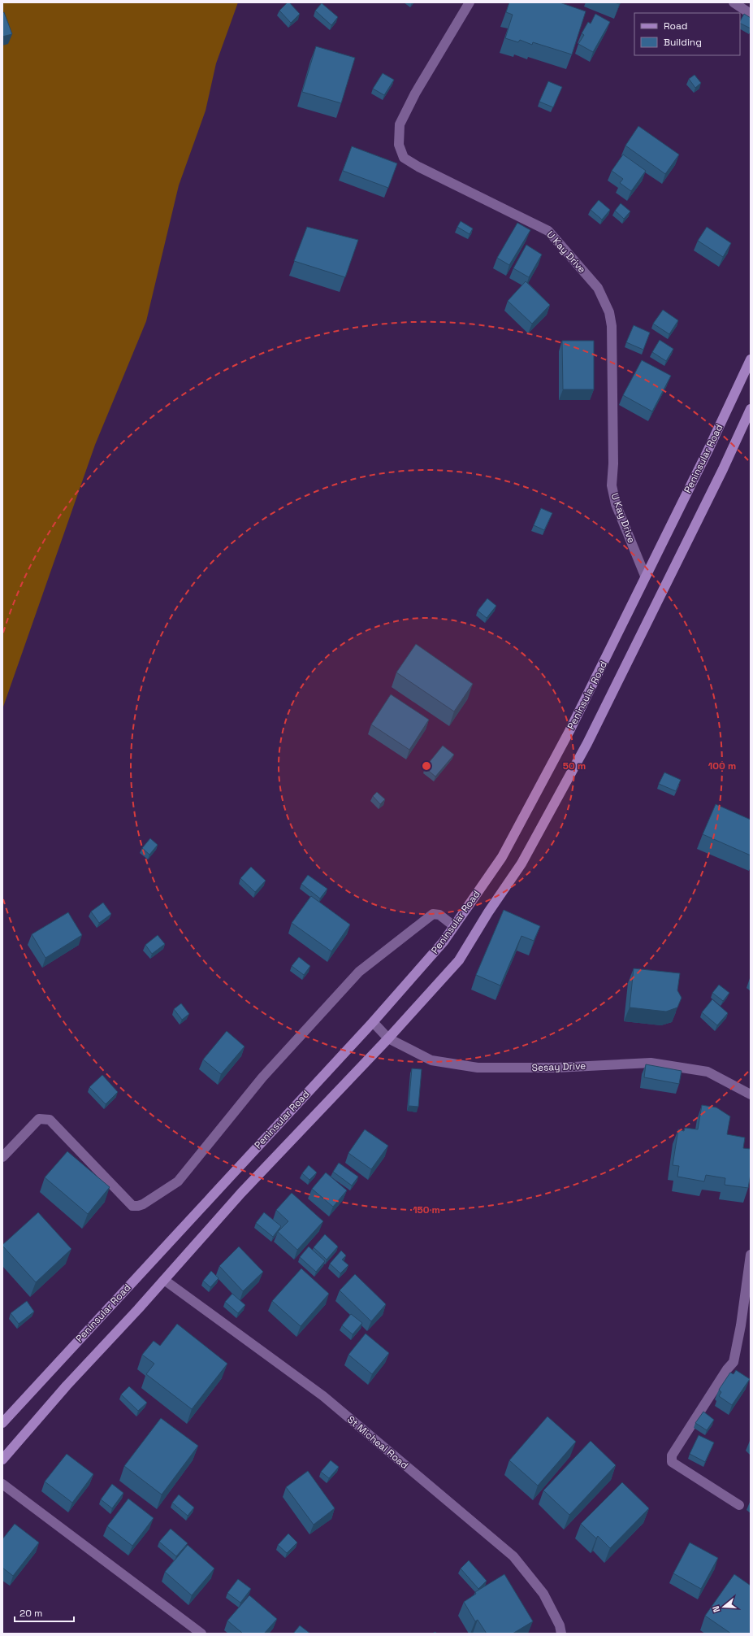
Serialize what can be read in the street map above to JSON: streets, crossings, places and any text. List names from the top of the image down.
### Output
{
  "streets": {
    "main road": ["Peninsular Road"],
    "street": ["U Kay Drive", "Sesay Drive", "St Micheal Road"]
  },
  "crossings": [
    ["U Kay Drive", "Peninsular Road"],
    ["Peninsular Road", "Sesay Drive"],
    ["Peninsular Road", "St Micheal Road"]
  ],
  "legend": ["Road", "Building"],
  "scale_bar": "20 m",
  "north": "left",
  "rings": ["50 m", "100 m", "150 m"]
}
